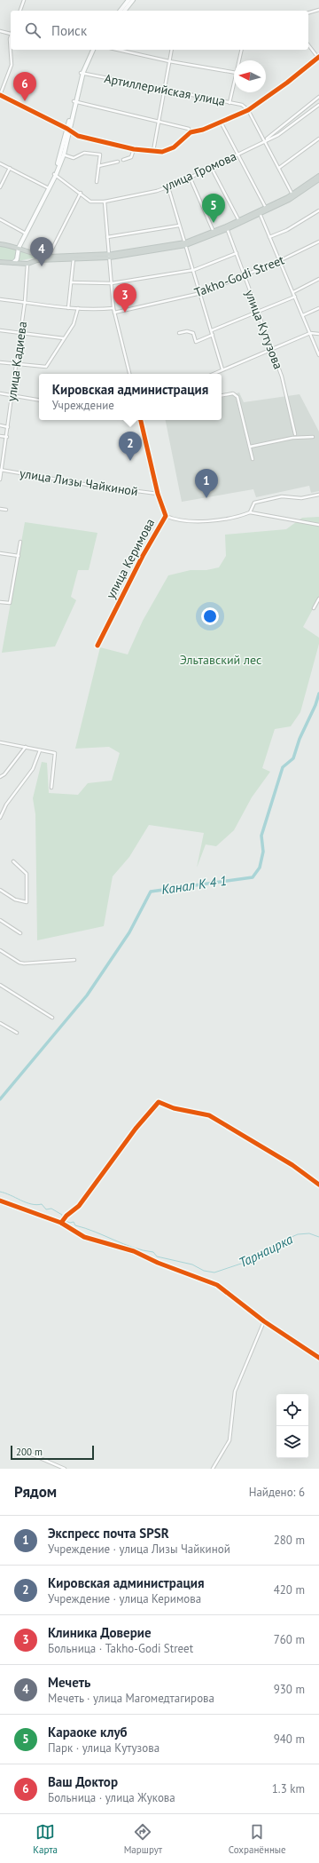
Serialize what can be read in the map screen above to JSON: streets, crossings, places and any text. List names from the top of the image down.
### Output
{
  "streets": {
    "street": [
      "Артиллерийская улица",
      "улица Громова",
      "Takho-Godi Street",
      "улица Кутузова",
      "улица Кадиева",
      "улица Лизы Чайкиной",
      "улица Керимова"
    ]
  },
  "crossings": [
    ["Takho-Godi Street", "улица Кутузова"],
    ["улица Кадиева", "улица Лизы Чайкиной"],
    ["улица Лизы Чайкиной", "улица Керимова"]
  ],
  "water": ["Канал К 4 1", "Тарнаирка"],
  "parks": ["Эльтавский лес"],
  "scale_bar": "200 m",
  "north": "left",
  "page": {
    "search": "Поиск",
    "pins": [
      "6",
      "5",
      "4",
      "3",
      "2",
      "1"
    ],
    "popup": ["Кировская администрация", "Учреждение"],
    "scale": "200 m",
    "heading": ["Рядом", "Найдено: 6"],
    "list": [
      {
        "mark": "1",
        "name": "Экспресс почта SPSR",
        "note": "Учреждение · улица Лизы Чайкиной",
        "value": "280 m"
      },
      {
        "mark": "2",
        "name": "Кировская администрация",
        "note": "Учреждение · улица Керимова",
        "value": "420 m"
      },
      {
        "mark": "3",
        "name": "Клиника Доверие",
        "note": "Больница · Takho-Godi Street",
        "value": "760 m"
      },
      {
        "mark": "4",
        "name": "Мечеть",
        "note": "Мечеть · улица Магомедтагирова",
        "value": "930 m"
      },
      {
        "mark": "5",
        "name": "Караоке клуб",
        "note": "Парк · улица Кутузова",
        "value": "940 m"
      },
      {
        "mark": "6",
        "name": "Ваш Доктор",
        "note": "Больница · улица Жукова",
        "value": "1.3 km"
      }
    ],
    "nav": ["Карта", "Маршрут", "Сохранённые"]
  }
}
